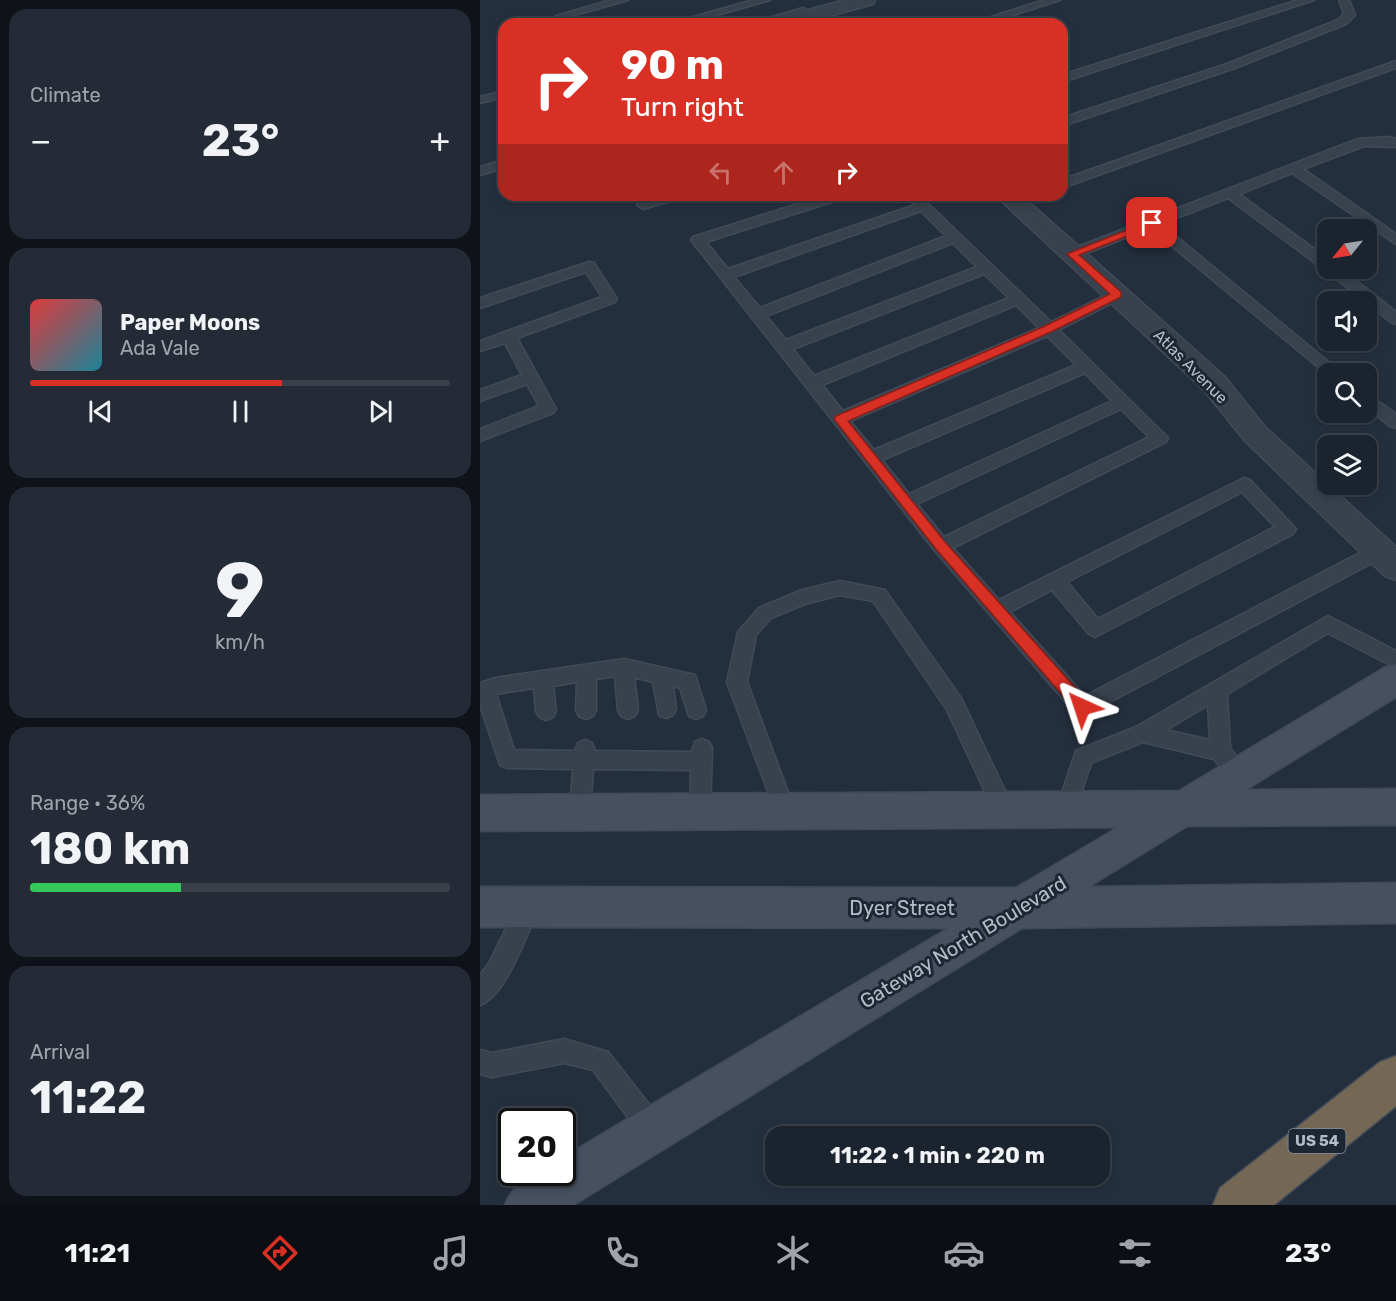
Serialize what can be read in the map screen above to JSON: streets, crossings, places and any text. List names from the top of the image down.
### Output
{
  "streets": {
    "highway": ["US 54"],
    "main road": ["Dyer Street", "Gateway North Boulevard"],
    "street": ["Atlas Avenue"]
  },
  "crossings": [
    ["Dyer Street", "Gateway North Boulevard"]
  ],
  "north": "bottom left",
  "page": {
    "tile": [
      "Climate",
      ["9", "km/h"],
      ["Range · 36%", "180 km"],
      ["Arrival", "11:22"]
    ],
    "turn": ["90 m", "Turn right"],
    "heat": ["−", "23°", "+"],
    "song": ["Paper Moons", "Ada Vale"],
    "limit": "20",
    "trip": "11:22 · 1 min · 220 m",
    "tabs": ["11:21", "23°"]
  }
}
